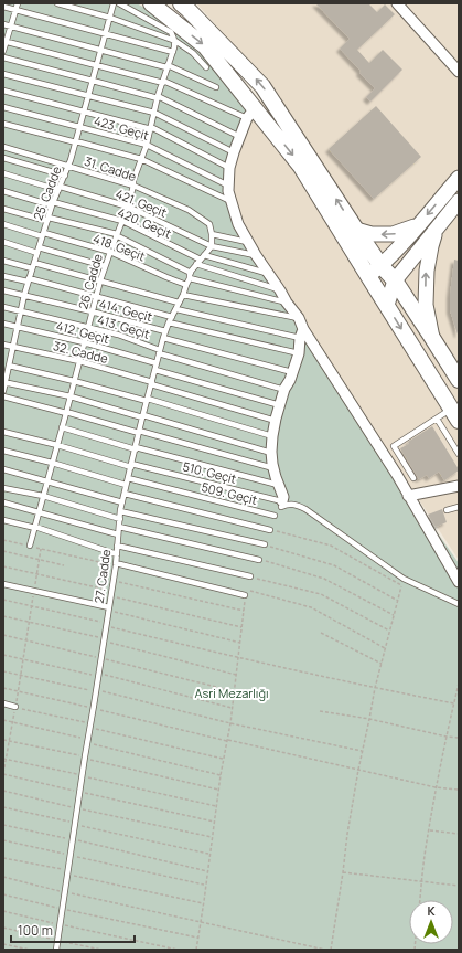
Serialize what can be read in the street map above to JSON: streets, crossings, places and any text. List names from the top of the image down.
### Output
{
  "streets": {
    "lane": [
      "423. Geçit",
      "31. Cadde",
      "25. Cadde",
      "421. Geçit",
      "420. Geçit",
      "418. Geçit",
      "26. Cadde",
      "414. Geçit",
      "413. Geçit",
      "412. Geçit",
      "32. Cadde",
      "510. Geçit",
      "509. Geçit",
      "27. Cadde"
    ]
  },
  "crossings": [
    ["423. Geçit", "25. Cadde"],
    ["423. Geçit", "26. Cadde"],
    ["31. Cadde", "25. Cadde"],
    ["31. Cadde", "26. Cadde"],
    ["25. Cadde", "421. Geçit"],
    ["25. Cadde", "420. Geçit"],
    ["25. Cadde", "418. Geçit"],
    ["25. Cadde", "414. Geçit"],
    ["25. Cadde", "413. Geçit"],
    ["25. Cadde", "412. Geçit"],
    ["25. Cadde", "32. Cadde"],
    ["421. Geçit", "26. Cadde"],
    ["421. Geçit", "27. Cadde"],
    ["420. Geçit", "26. Cadde"],
    ["420. Geçit", "27. Cadde"],
    ["418. Geçit", "26. Cadde"],
    ["418. Geçit", "27. Cadde"],
    ["26. Cadde", "414. Geçit"],
    ["26. Cadde", "413. Geçit"],
    ["26. Cadde", "412. Geçit"],
    ["26. Cadde", "32. Cadde"],
    ["26. Cadde", "510. Geçit"],
    ["26. Cadde", "509. Geçit"],
    ["414. Geçit", "27. Cadde"],
    ["413. Geçit", "27. Cadde"],
    ["412. Geçit", "27. Cadde"],
    ["32. Cadde", "27. Cadde"],
    ["510. Geçit", "27. Cadde"],
    ["509. Geçit", "27. Cadde"]
  ],
  "parks": ["Asri Mezarlığı"],
  "scale_bar": "100 m",
  "north": "top"
}
